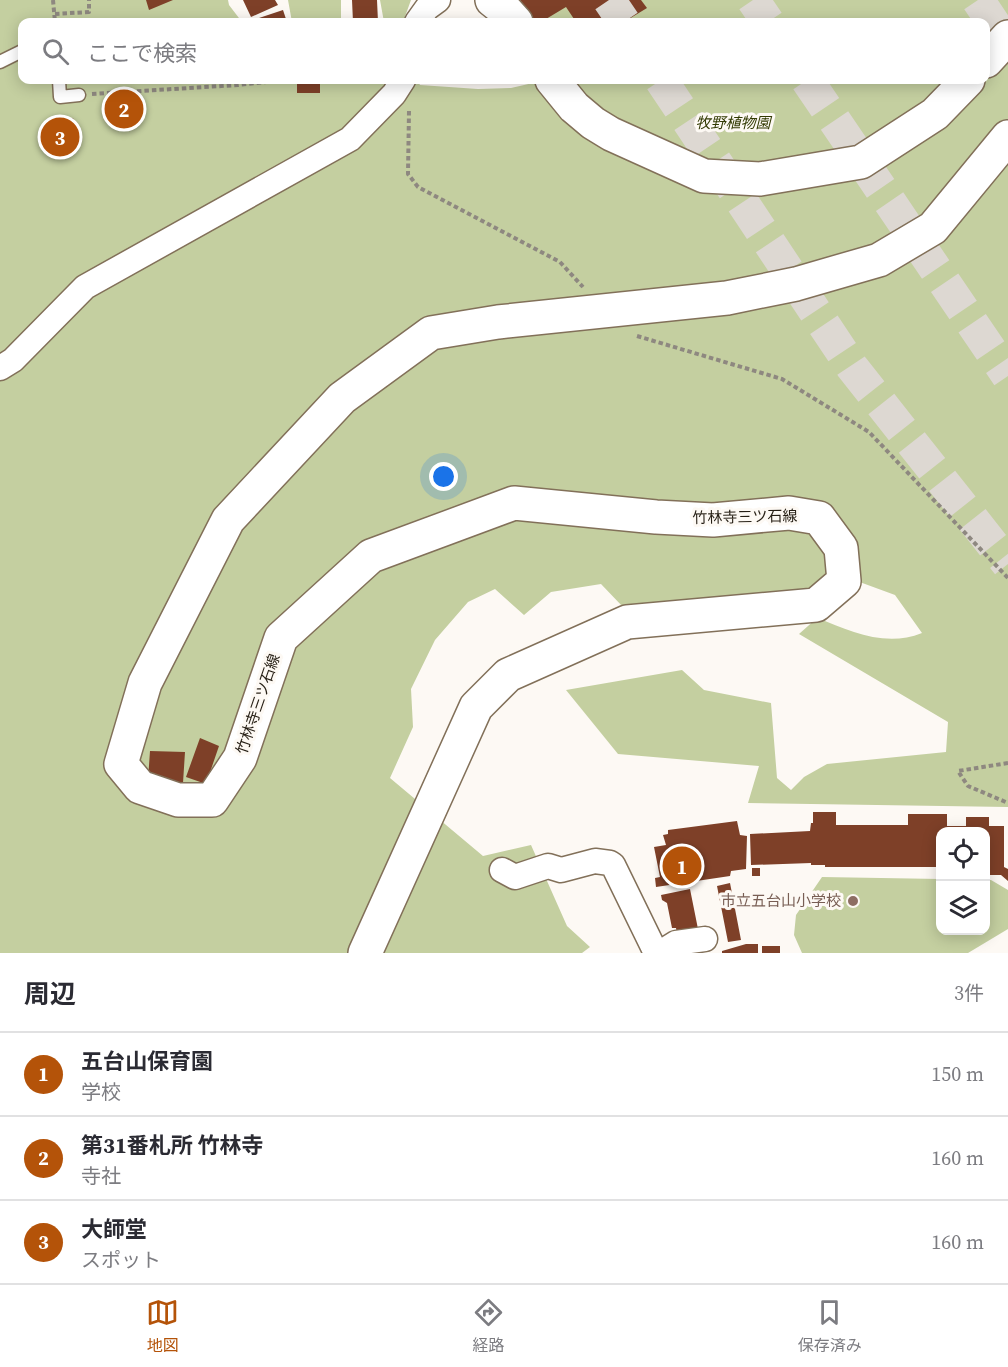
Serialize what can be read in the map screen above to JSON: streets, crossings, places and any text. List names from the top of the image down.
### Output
{
  "streets": {
    "main road": ["竹林寺三ツ石線"]
  },
  "parks": ["牧野植物園"],
  "places": ["市立五台山小学校"],
  "page": {
    "search": "ここで検索",
    "pins": ["2", "3", "1"],
    "heading": ["周辺", "3件"],
    "list": [
      {
        "mark": "1",
        "name": "五台山保育園",
        "note": "学校",
        "value": "150 m"
      },
      {
        "mark": "2",
        "name": "第31番札所 竹林寺",
        "note": "寺社",
        "value": "160 m"
      },
      {
        "mark": "3",
        "name": "大師堂",
        "note": "スポット",
        "value": "160 m"
      }
    ],
    "nav": ["地図", "経路", "保存済み"]
  }
}
